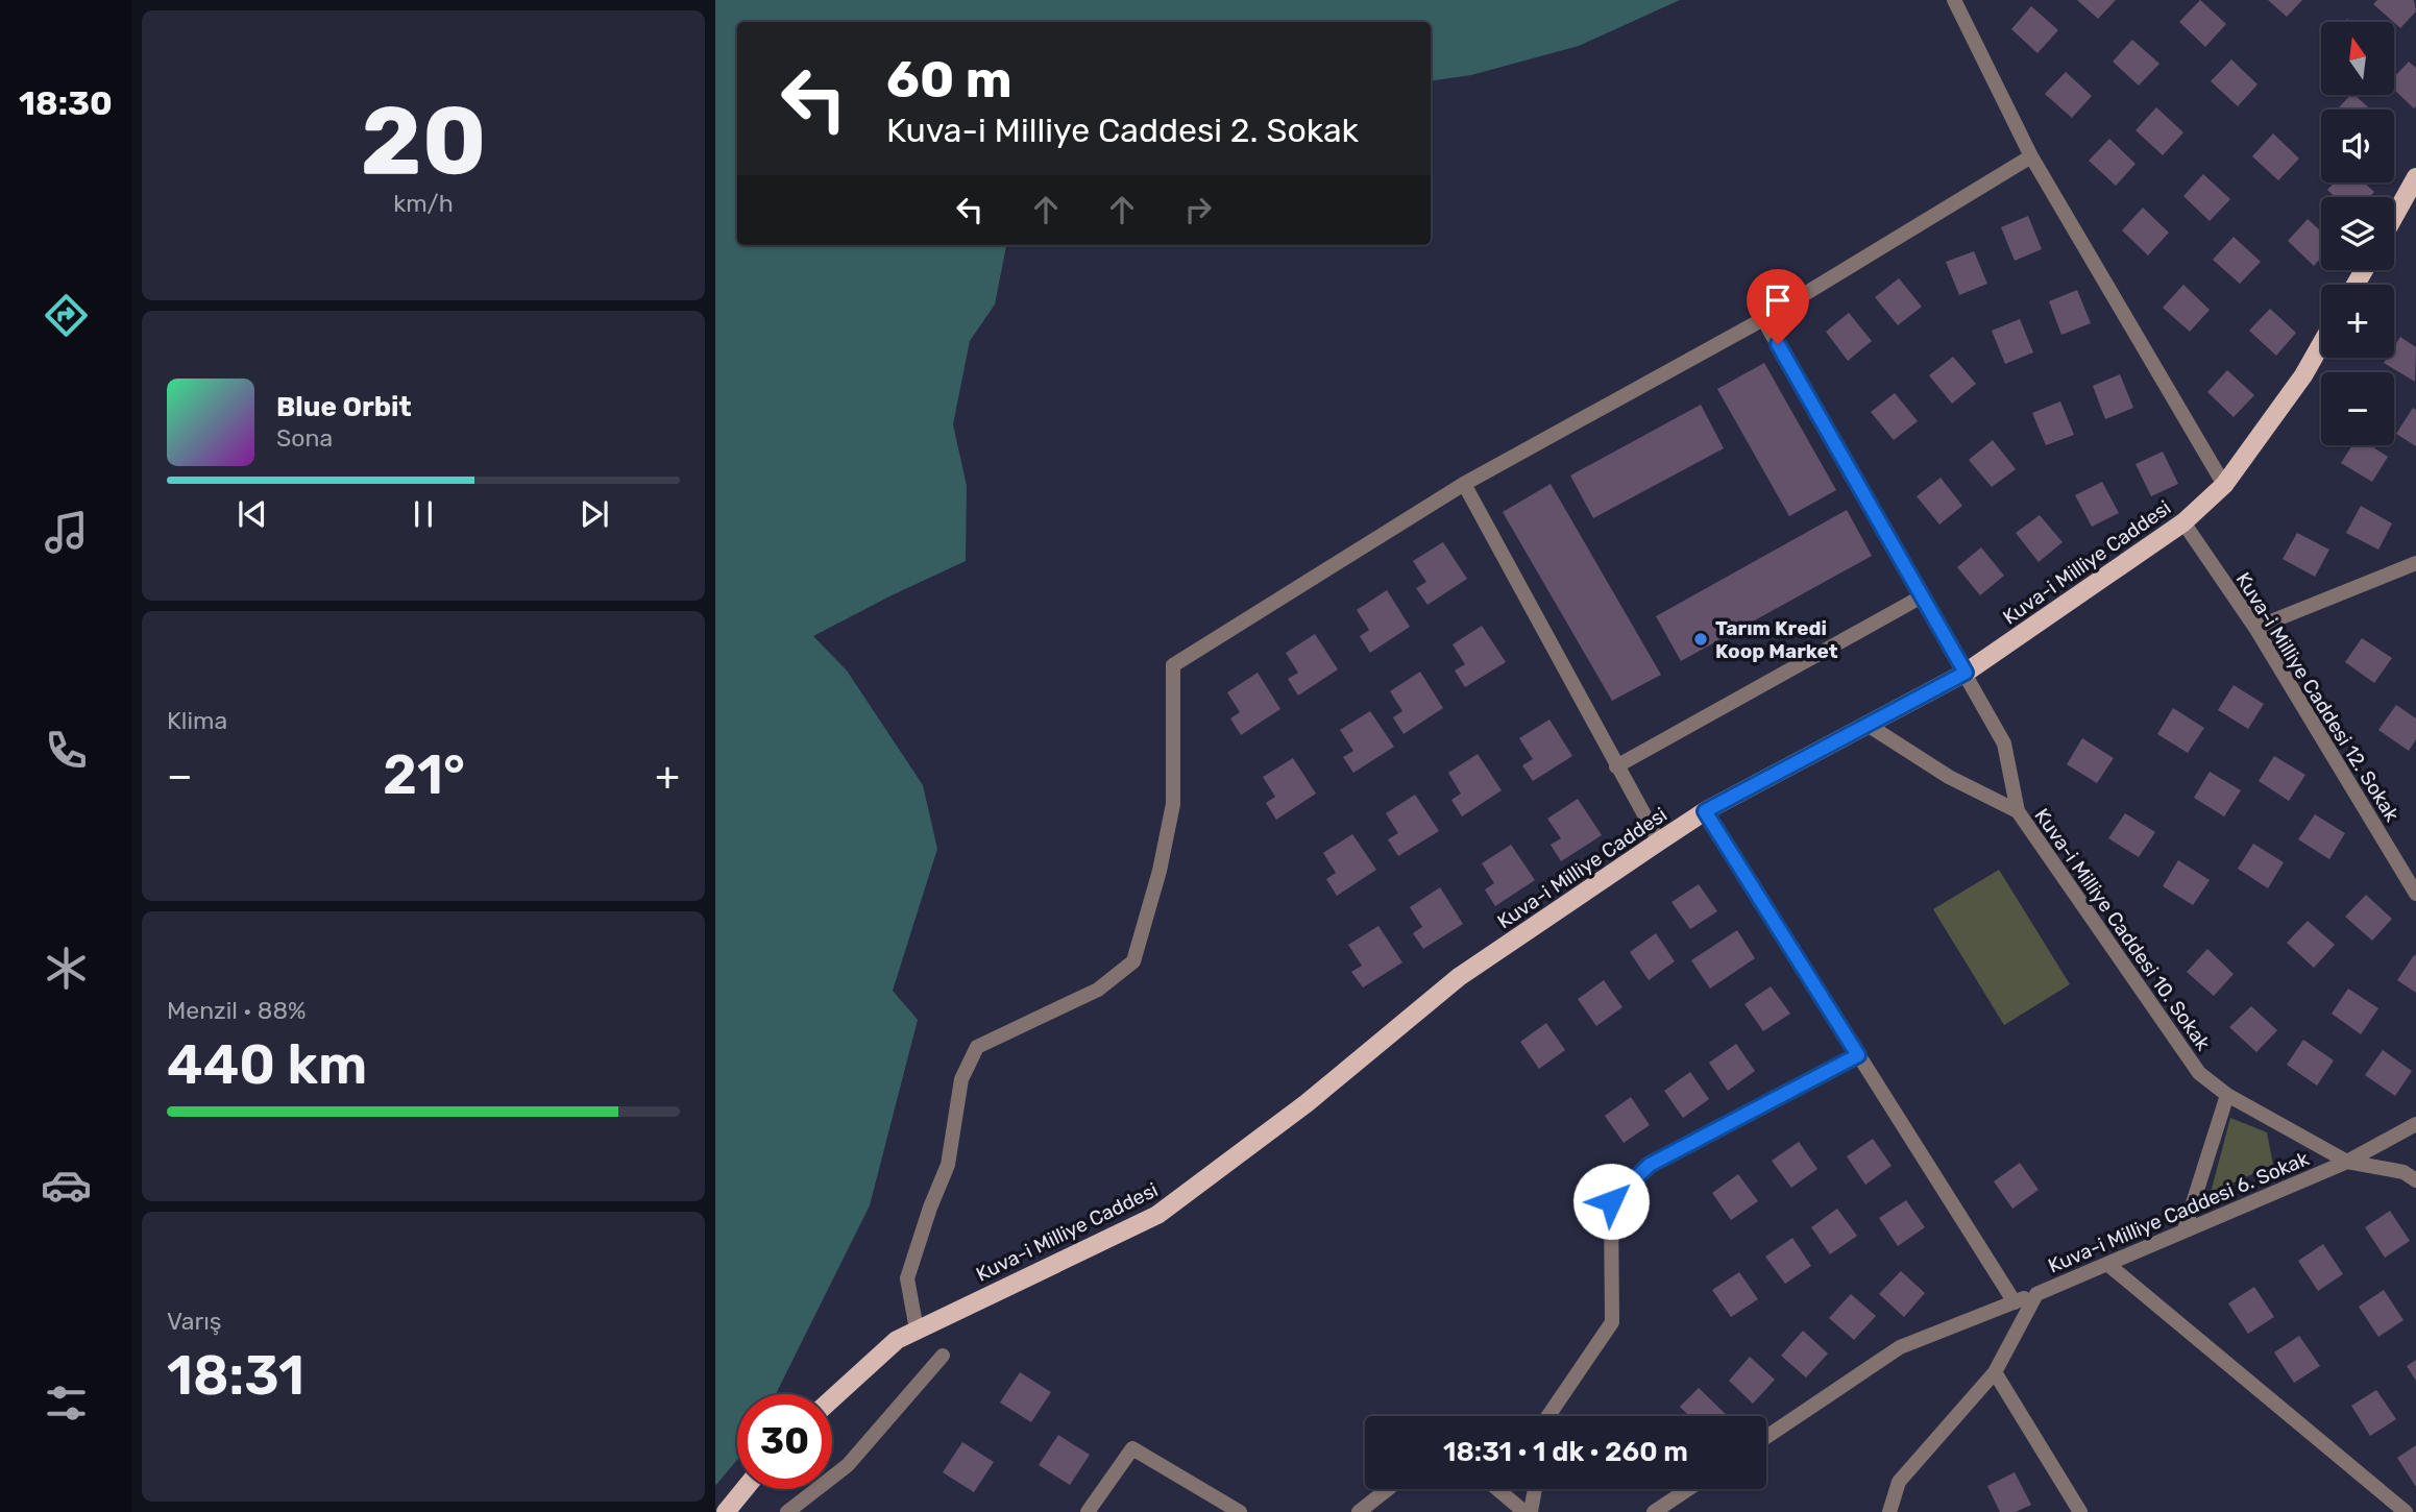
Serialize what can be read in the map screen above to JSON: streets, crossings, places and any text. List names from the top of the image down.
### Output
{
  "streets": {
    "main road": ["Kuva-i Milliye Caddesi"],
    "street": ["Kuva-i Milliye Caddesi 12. Sokak", "Kuva-i Milliye Caddesi 10. Sokak", "Kuva-i Milliye Caddesi 6. Sokak"]
  },
  "crossings": [
    ["Kuva-i Milliye Caddesi", "Kuva-i Milliye Caddesi 12. Sokak"],
    ["Kuva-i Milliye Caddesi", "Kuva-i Milliye Caddesi 10. Sokak"],
    ["Kuva-i Milliye Caddesi 10. Sokak", "Kuva-i Milliye Caddesi 6. Sokak"]
  ],
  "places": ["Tarım Kredi Koop Market"],
  "north": "top",
  "page": {
    "tabs": "18:30",
    "tile": [
      ["20", "km/h"],
      "Klima",
      ["Menzil · 88%", "440 km"],
      ["Varış", "18:31"]
    ],
    "map_buttons": ["+", "−"],
    "turn": ["60 m", "Kuva-i Milliye Caddesi 2. Sokak"],
    "song": ["Blue Orbit", "Sona"],
    "heat": ["−", "21°", "+"],
    "limit": "30",
    "trip": "18:31 · 1 dk · 260 m"
  }
}
